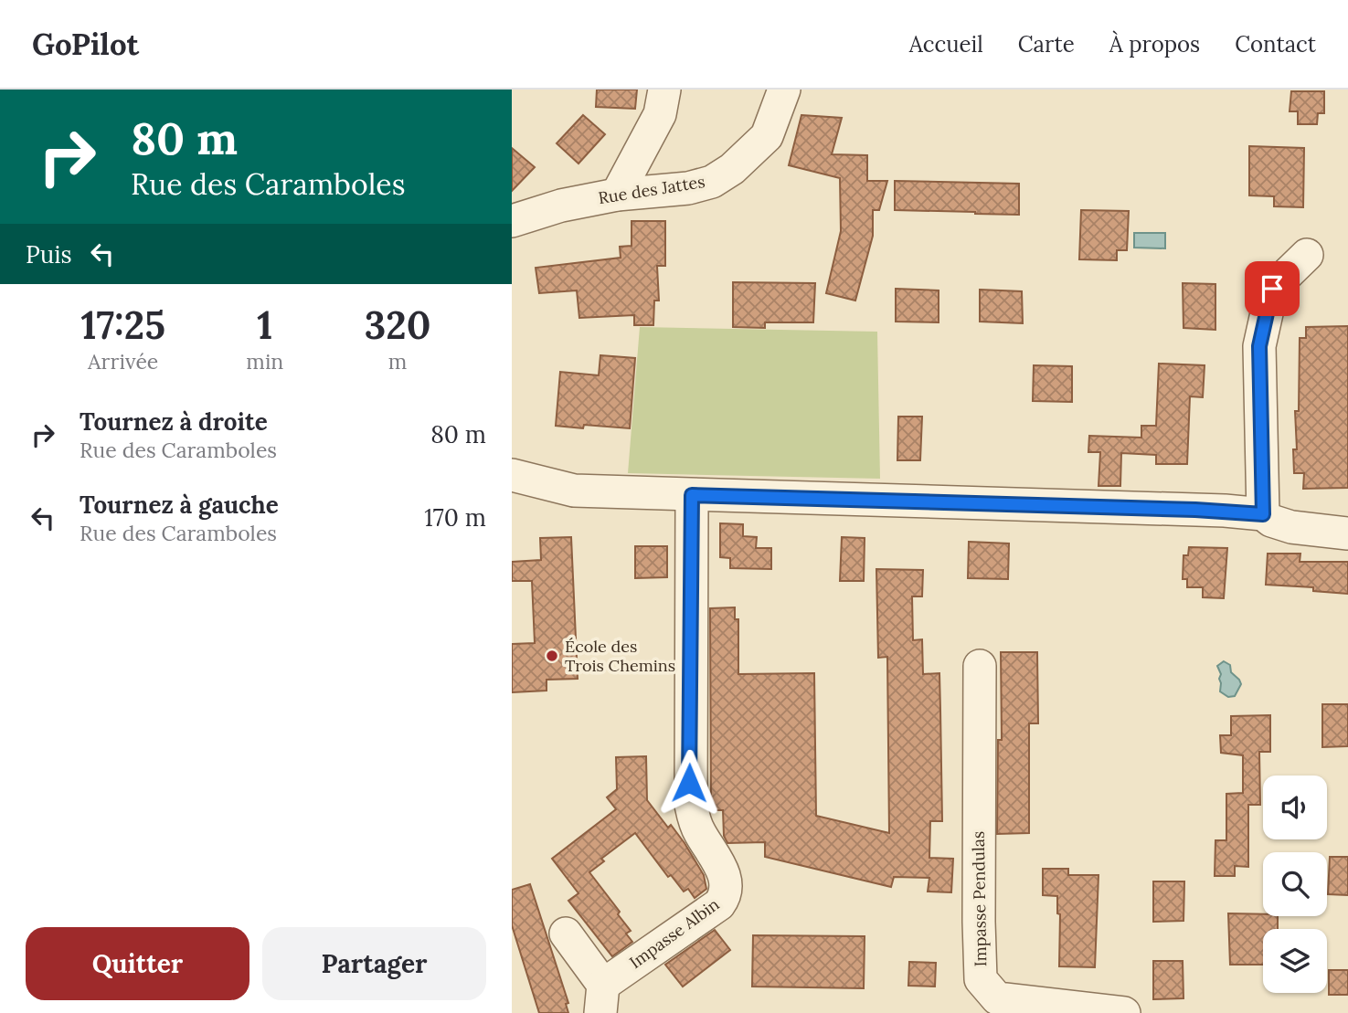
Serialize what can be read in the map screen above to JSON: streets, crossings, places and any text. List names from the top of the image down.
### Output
{
  "streets": {
    "street": ["Rue des Jattes", "Impasse Pendulas", "Impasse Albin"]
  },
  "places": ["École des Trois Chemins"],
  "page": {
    "header": "GoPilot",
    "nav": [
      "Accueil",
      "Carte",
      "À propos",
      "Contact"
    ],
    "turn": ["80 m", "Rue des Caramboles"],
    "then": "Puis",
    "eta": [
      "17:25",
      "Arrivée",
      "1",
      "min",
      "320",
      "m"
    ],
    "list": [
      {
        "name": "Tournez à droite",
        "note": "Rue des Caramboles",
        "value": "80 m"
      },
      {
        "name": "Tournez à gauche",
        "note": "Rue des Caramboles",
        "value": "170 m"
      }
    ],
    "buttons": ["Quitter", "Partager"]
  }
}
